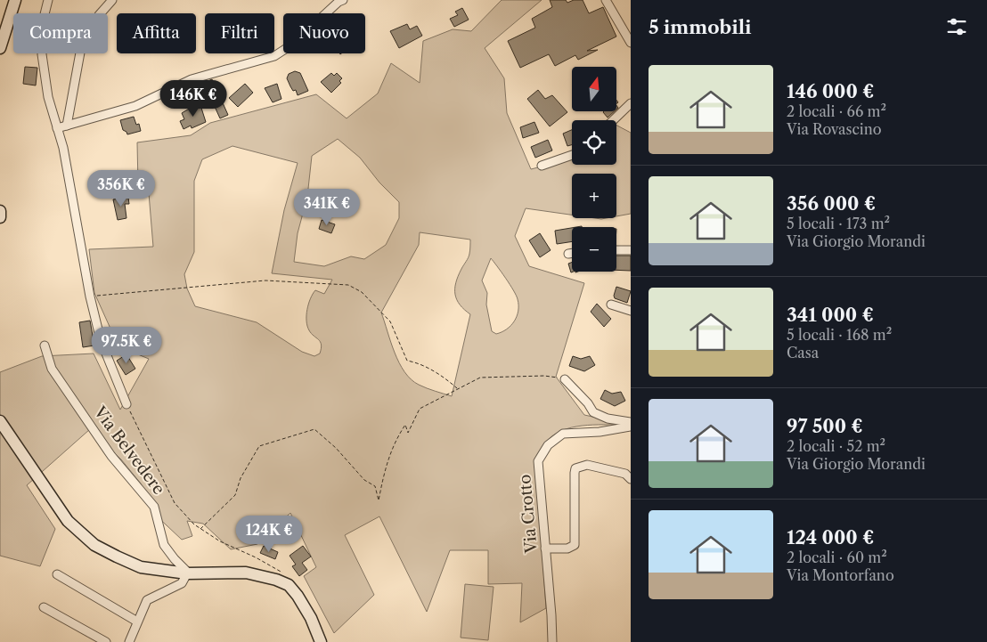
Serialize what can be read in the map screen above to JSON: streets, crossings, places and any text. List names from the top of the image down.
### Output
{
  "streets": {
    "street": ["Via Belvedere", "Via Crotto"]
  },
  "north": "top",
  "page": {
    "heading": "5 immobili",
    "chip": [
      "Compra",
      "Affitta",
      "Filtri",
      "Nuovo"
    ],
    "list": [
      {
        "name": "146 000 €",
        "note": "2 locali · 66 m² · Via Rovascino"
      },
      {
        "name": "356 000 €",
        "note": "5 locali · 173 m² · Via Giorgio Morandi"
      },
      {
        "name": "341 000 €",
        "note": "5 locali · 168 m² · Casa"
      },
      {
        "name": "97 500 €",
        "note": "2 locali · 52 m² · Via Giorgio Morandi"
      },
      {
        "name": "124 000 €",
        "note": "2 locali · 60 m² · Via Montorfano"
      }
    ],
    "map_buttons": ["+", "−"],
    "price": [
      "146K €",
      "356K €",
      "341K €",
      "97.5K €",
      "124K €"
    ]
  }
}
